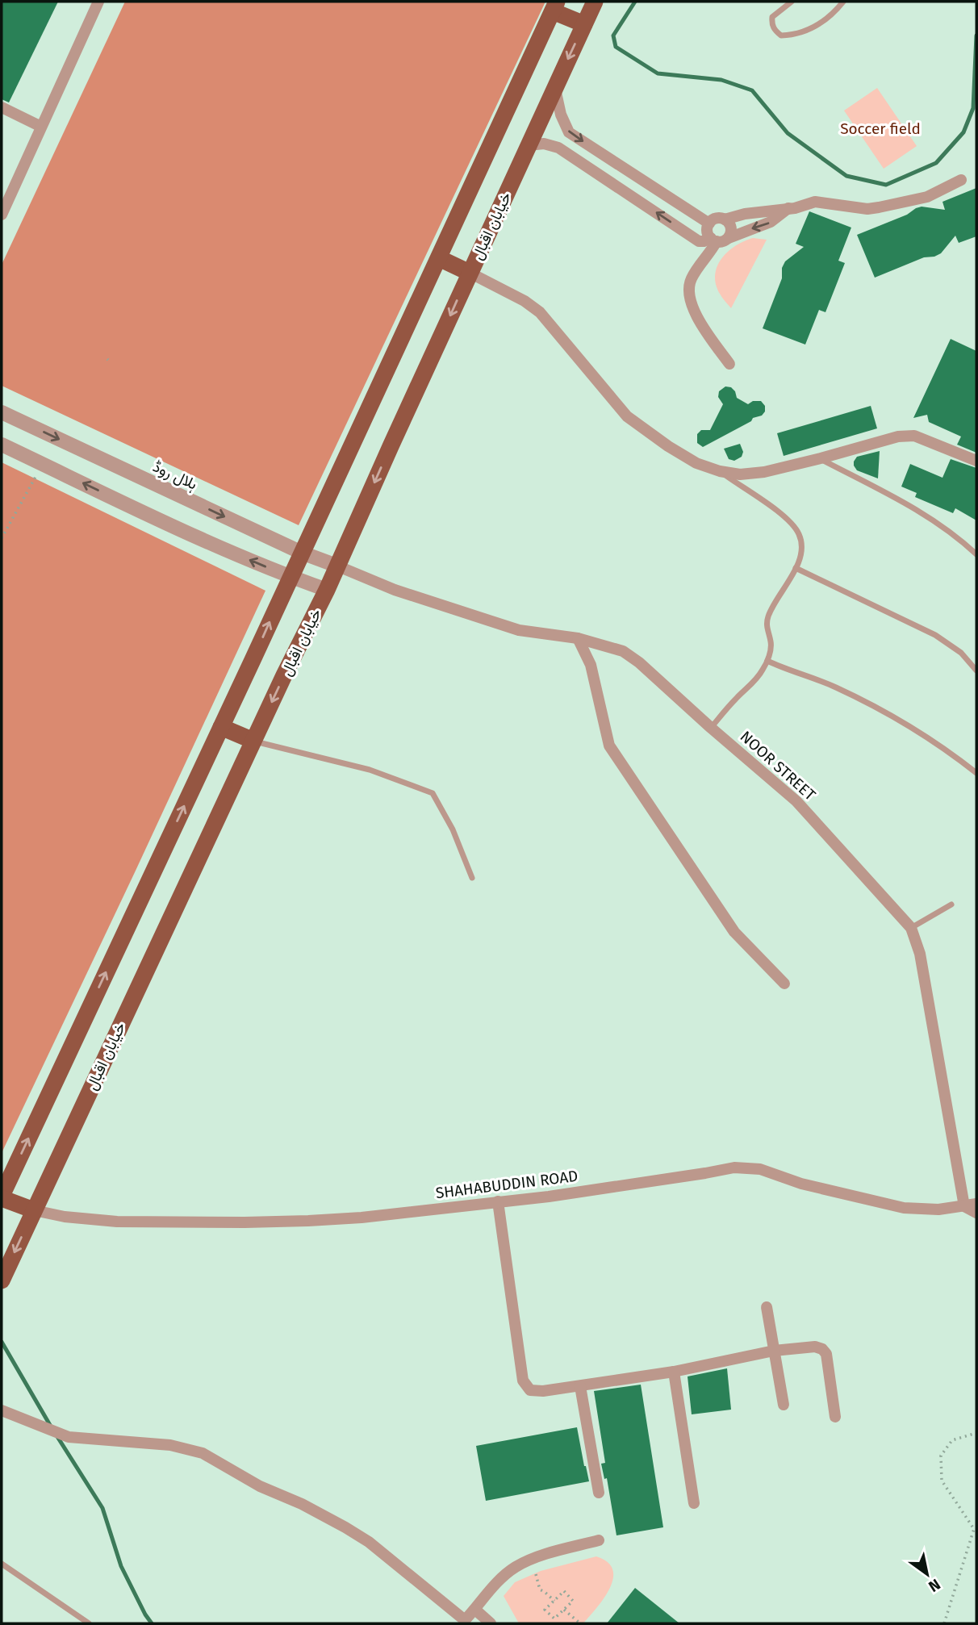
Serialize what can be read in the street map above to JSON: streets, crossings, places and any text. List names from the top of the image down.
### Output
{
  "streets": {
    "main road": ["خیابان اقبال"],
    "street": ["ہلال روڈ", "NOOR STREET", "SHAHABUDDIN ROAD"]
  },
  "crossings": [
    ["خیابان اقبال", "ہلال روڈ"],
    ["خیابان اقبال", "NOOR STREET"],
    ["خیابان اقبال", "SHAHABUDDIN ROAD"],
    ["ہلال روڈ", "NOOR STREET"],
    ["NOOR STREET", "SHAHABUDDIN ROAD"]
  ],
  "parks": ["Soccer field"],
  "north": "bottom right"
}
